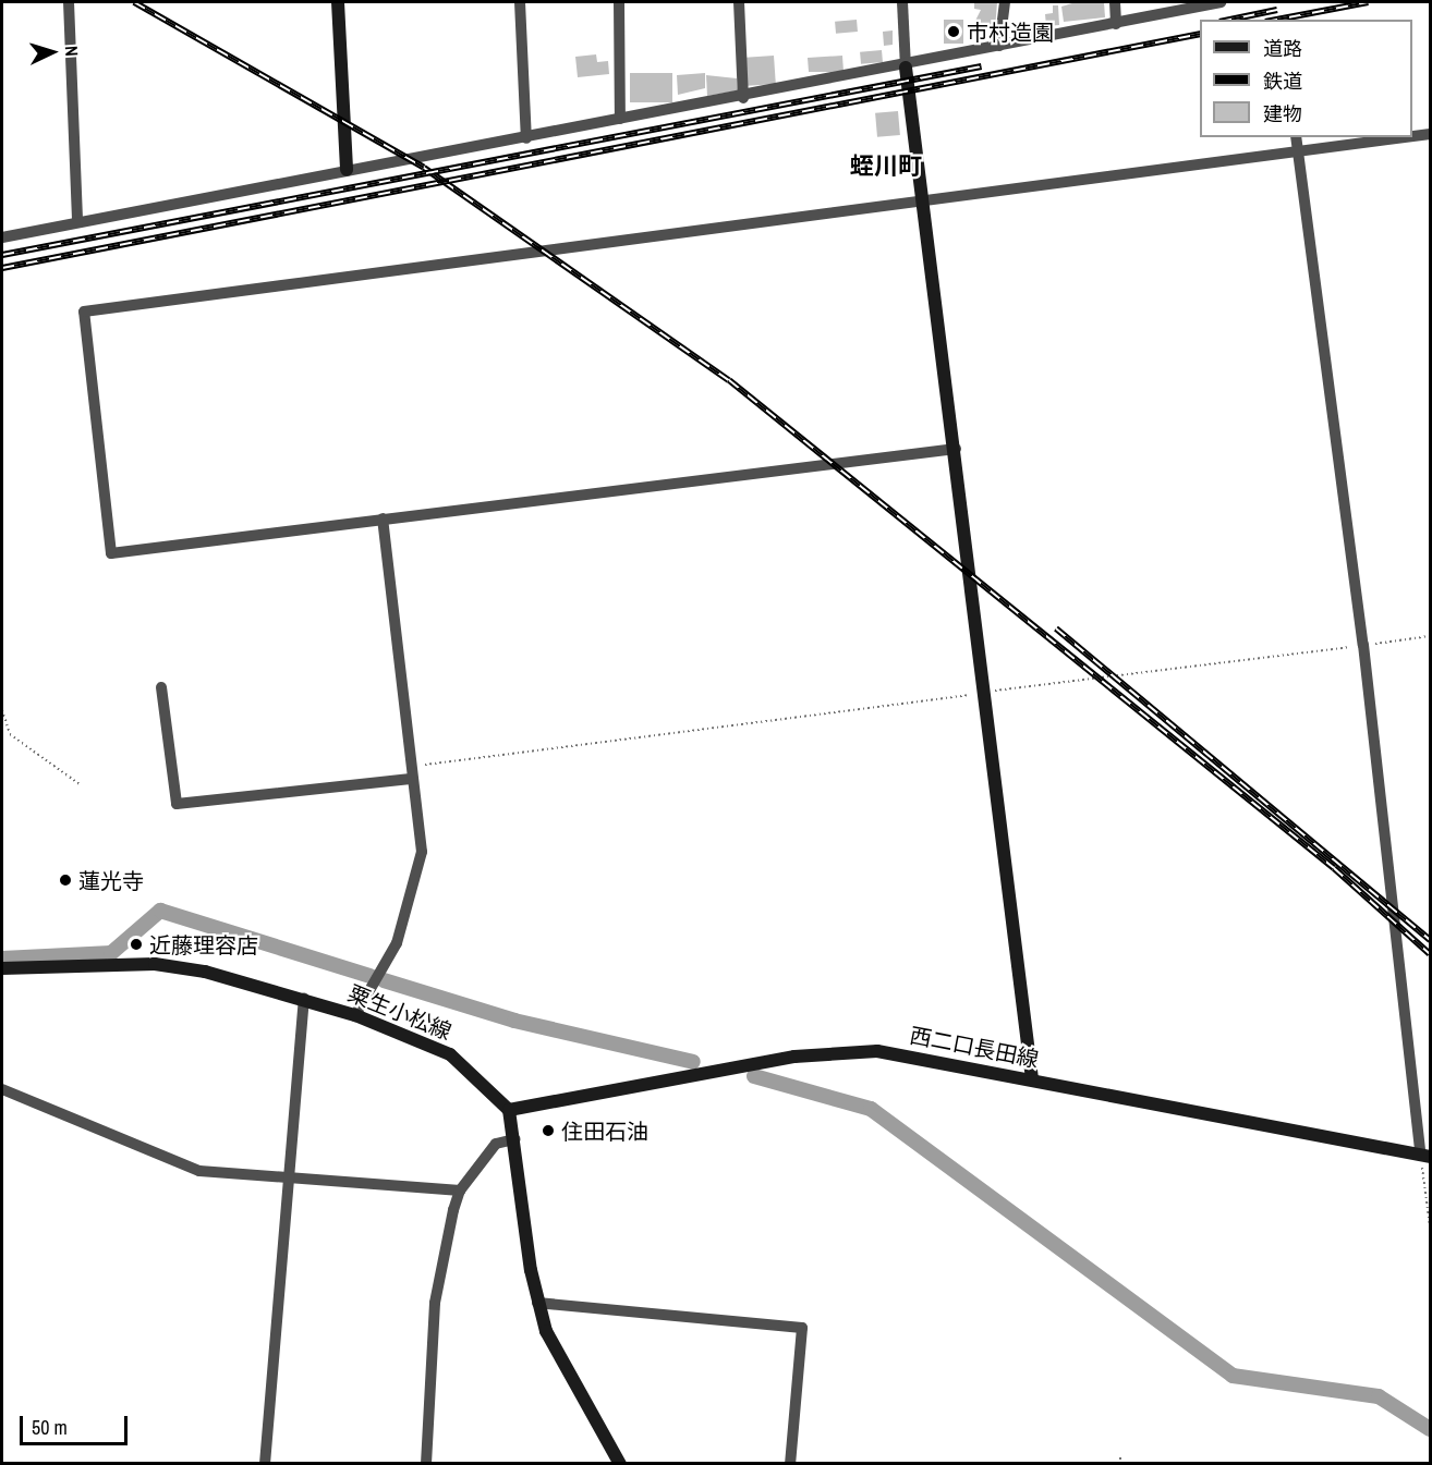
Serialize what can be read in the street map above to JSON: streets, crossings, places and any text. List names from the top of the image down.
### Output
{
  "streets": {
    "main road": ["粟生小松線", "西二口長田線"]
  },
  "crossings": [
    ["粟生小松線", "西二口長田線"]
  ],
  "districts": ["蛭川町"],
  "places": [
    "市村造園",
    "蓮光寺",
    "近藤理容店",
    "住田石油"
  ],
  "legend": ["道路", "鉄道", "建物"],
  "scale_bar": "50 m",
  "north": "right"
}
